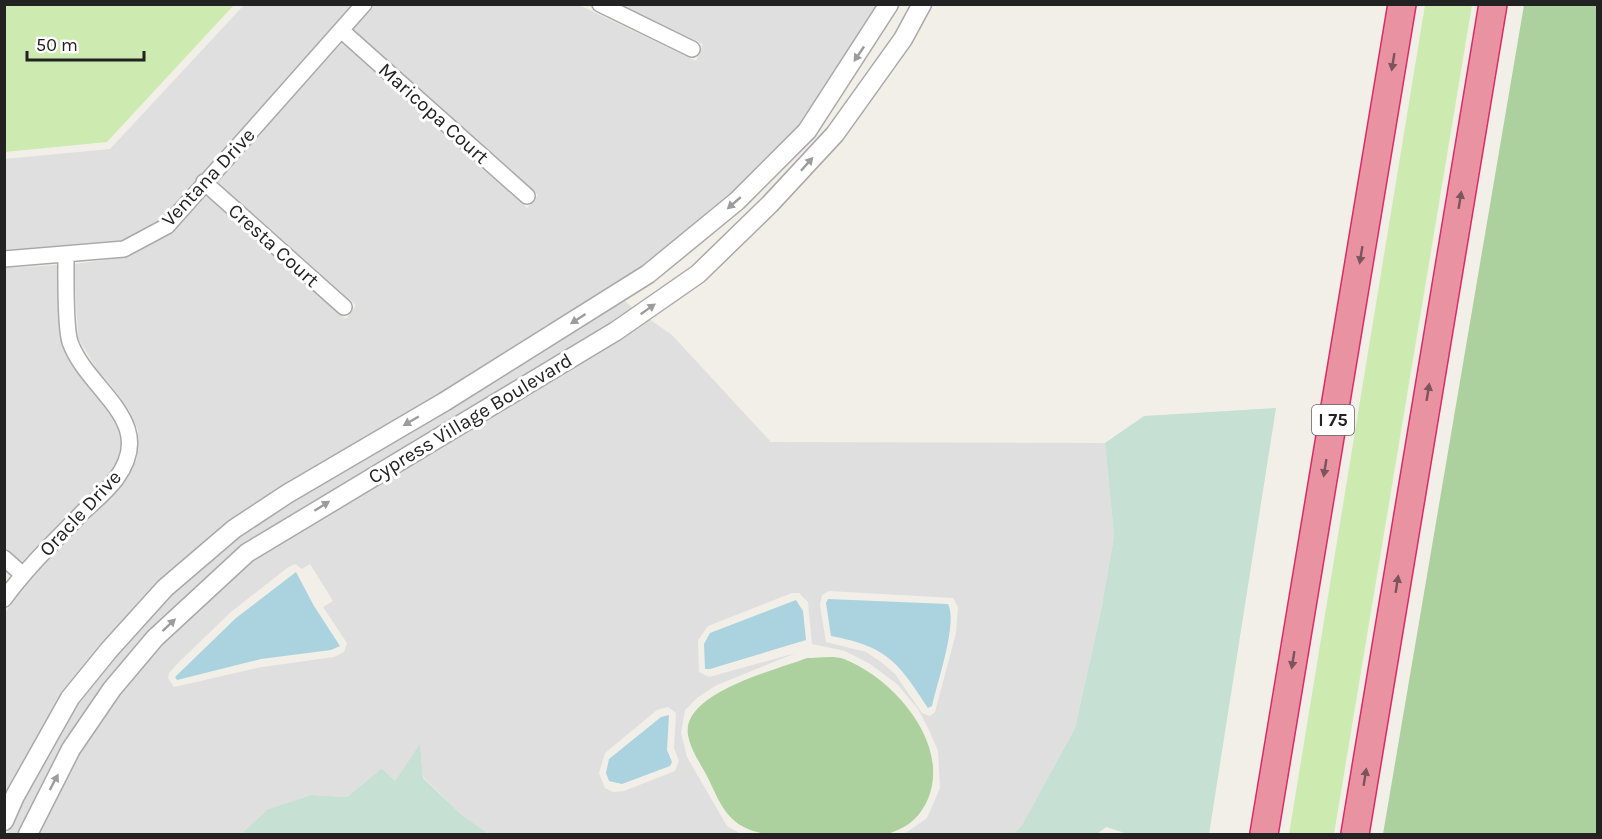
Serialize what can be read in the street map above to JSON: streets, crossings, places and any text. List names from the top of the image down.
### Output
{
  "streets": {
    "highway": ["I 75"],
    "street": [
      "Maricopa Court",
      "Ventana Drive",
      "Cresta Court",
      "Cypress Village Boulevard",
      "Oracle Drive"
    ]
  },
  "crossings": [
    ["Maricopa Court", "Ventana Drive"],
    ["Ventana Drive", "Cresta Court"],
    ["Ventana Drive", "Oracle Drive"]
  ],
  "scale_bar": "50 m"
}
